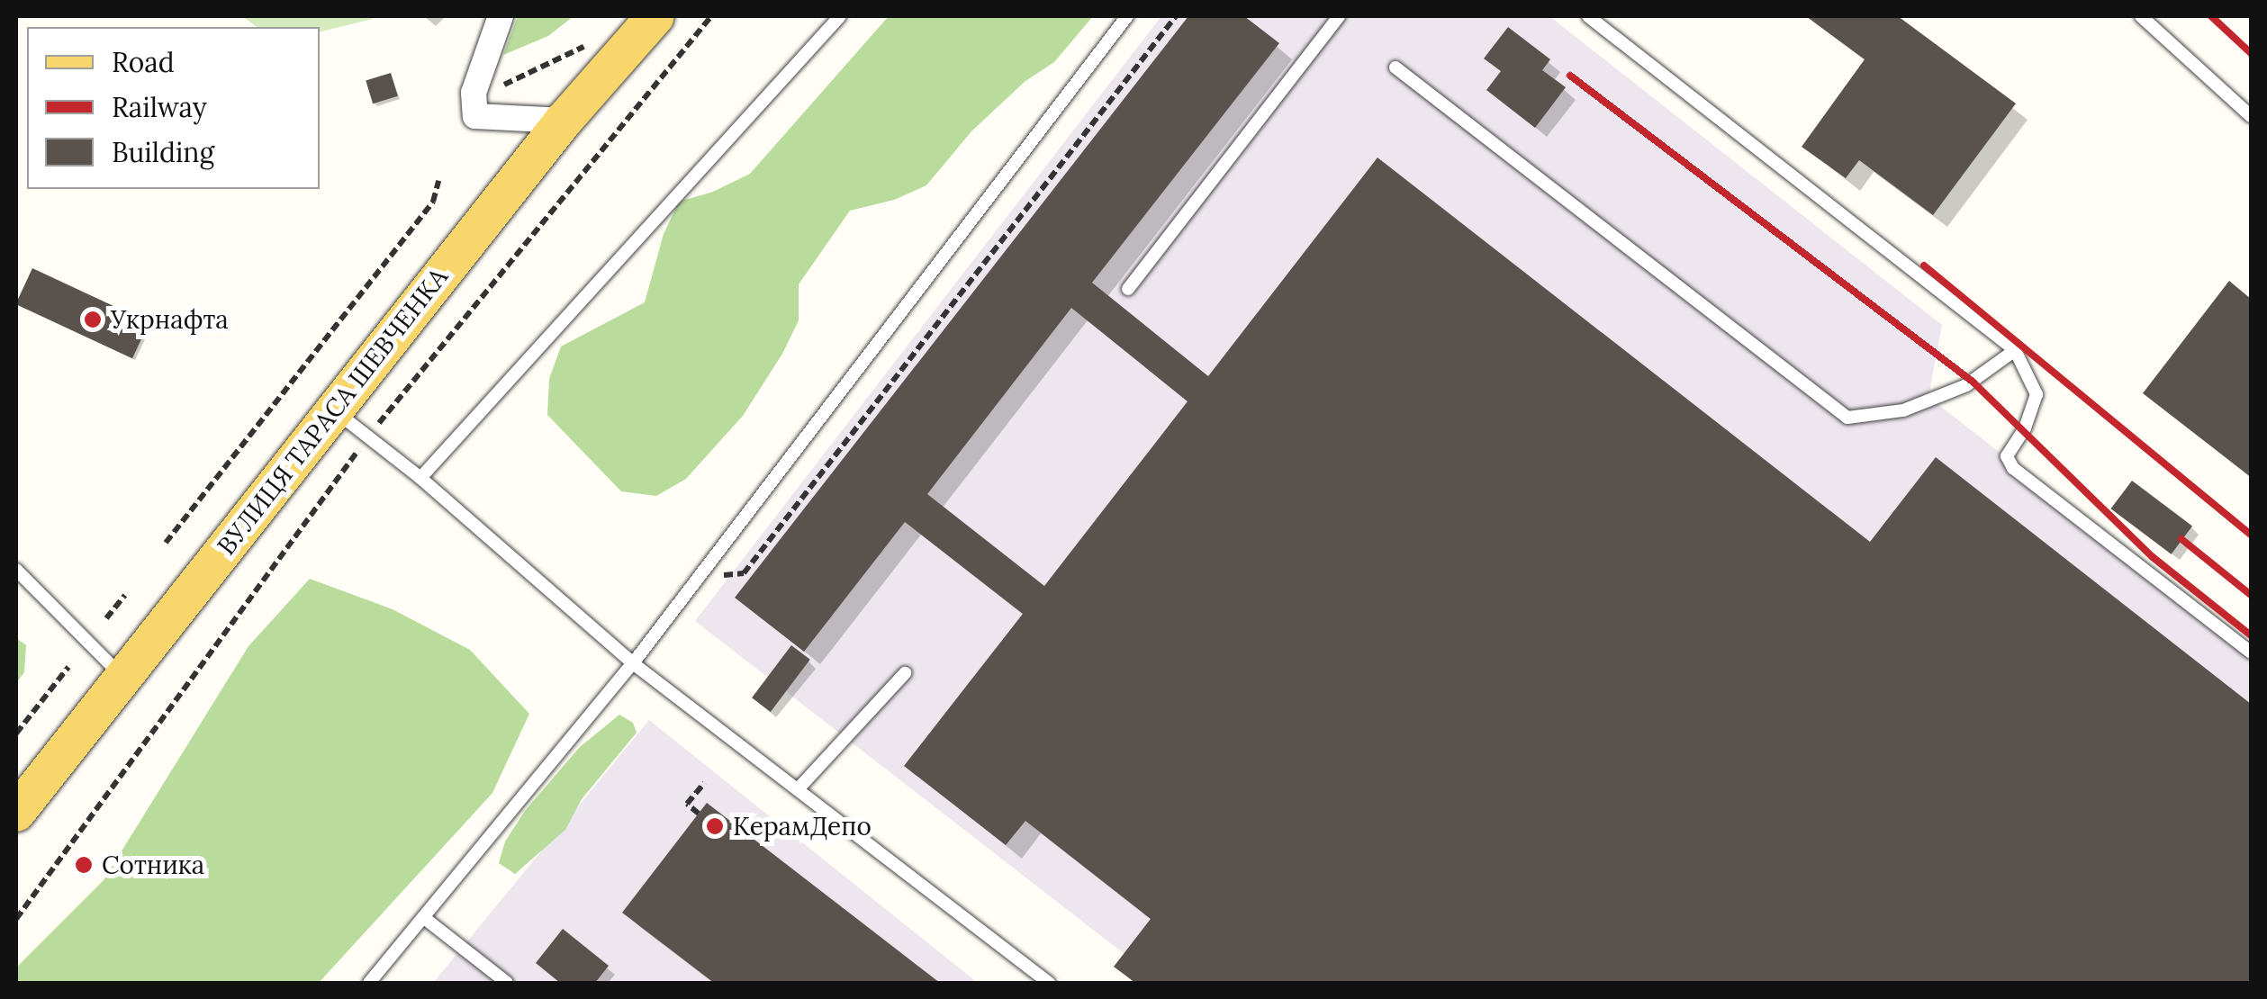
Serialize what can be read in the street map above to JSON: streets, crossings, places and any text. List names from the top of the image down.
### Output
{
  "streets": {
    "main road": ["ВУЛИЦЯ ТАРАСА ШЕВЧЕНКА"]
  },
  "places": ["Укрнафта", "КерамДепо", "Сотника"],
  "legend": ["Road", "Railway", "Building"]
}
